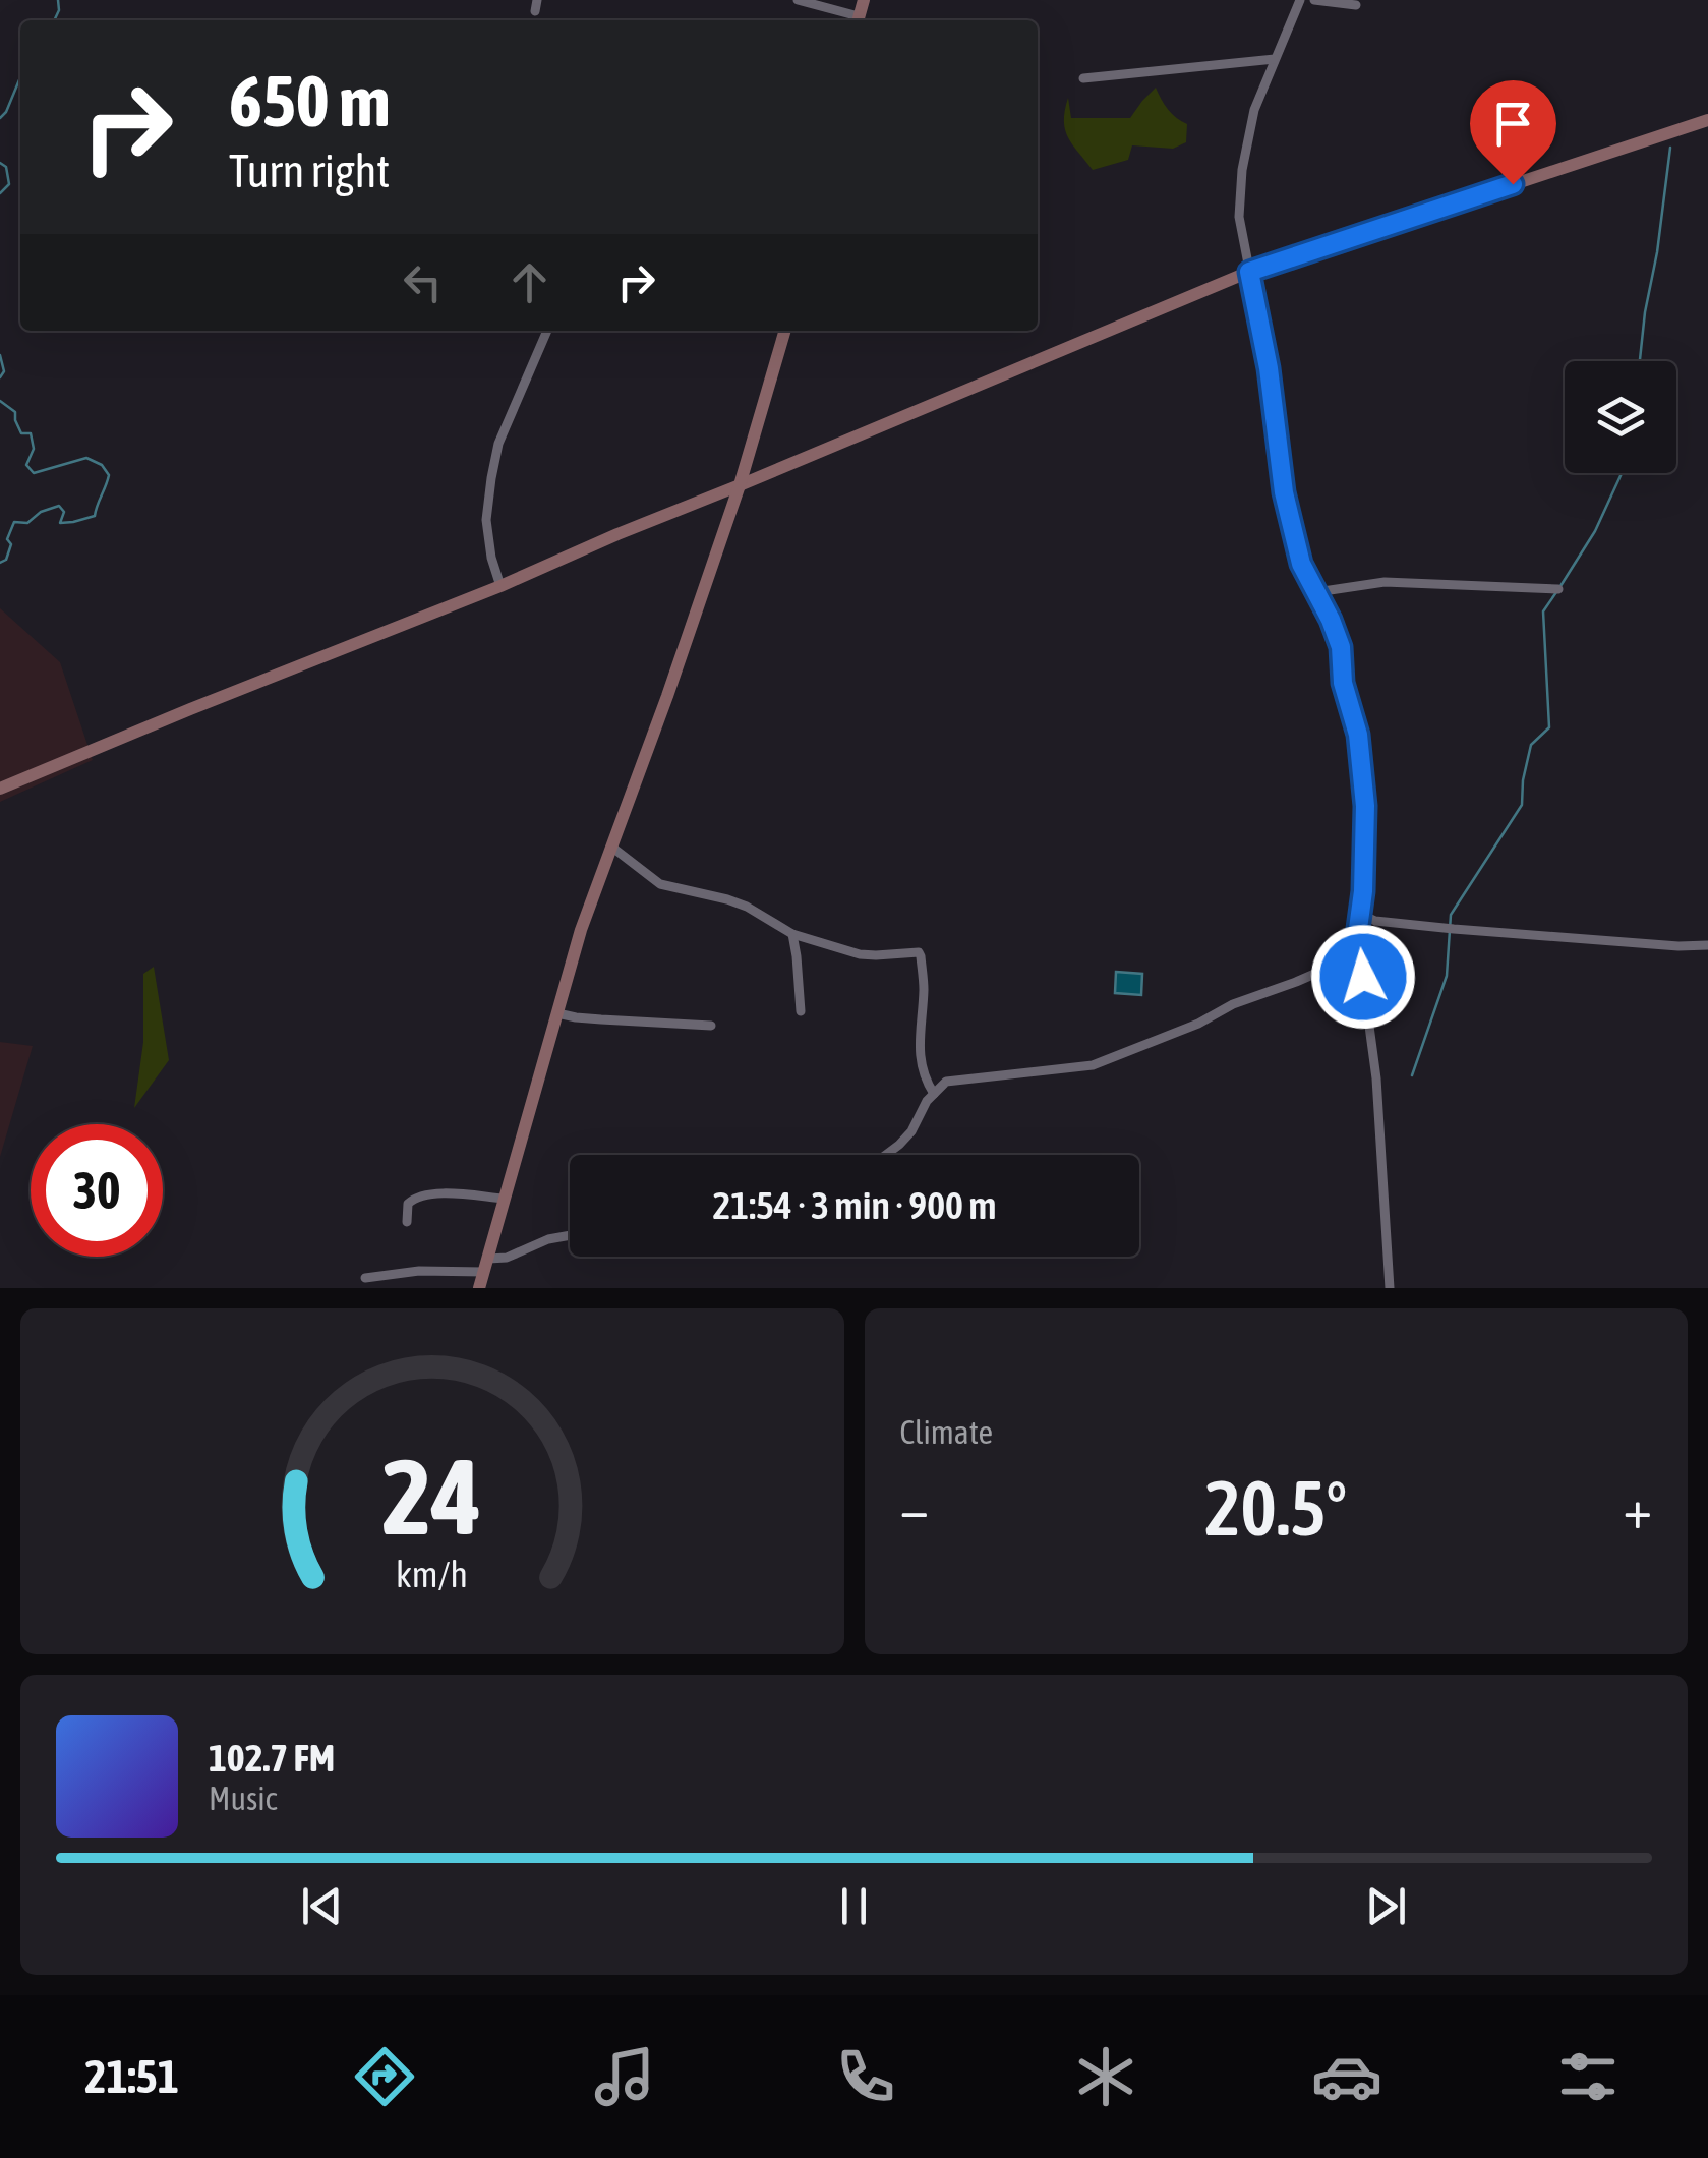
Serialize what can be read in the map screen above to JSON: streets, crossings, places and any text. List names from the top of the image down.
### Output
{
  "page": {
    "turn": ["650 m", "Turn right"],
    "limit": "30",
    "trip": "21:54 · 3 min · 900 m",
    "tile": "Climate",
    "heat": ["−", "20.5°", "+"],
    "song": ["102.7 FM", "Music"],
    "tabs": "21:51",
    "gauge": ["24", "km/h"]
  }
}
